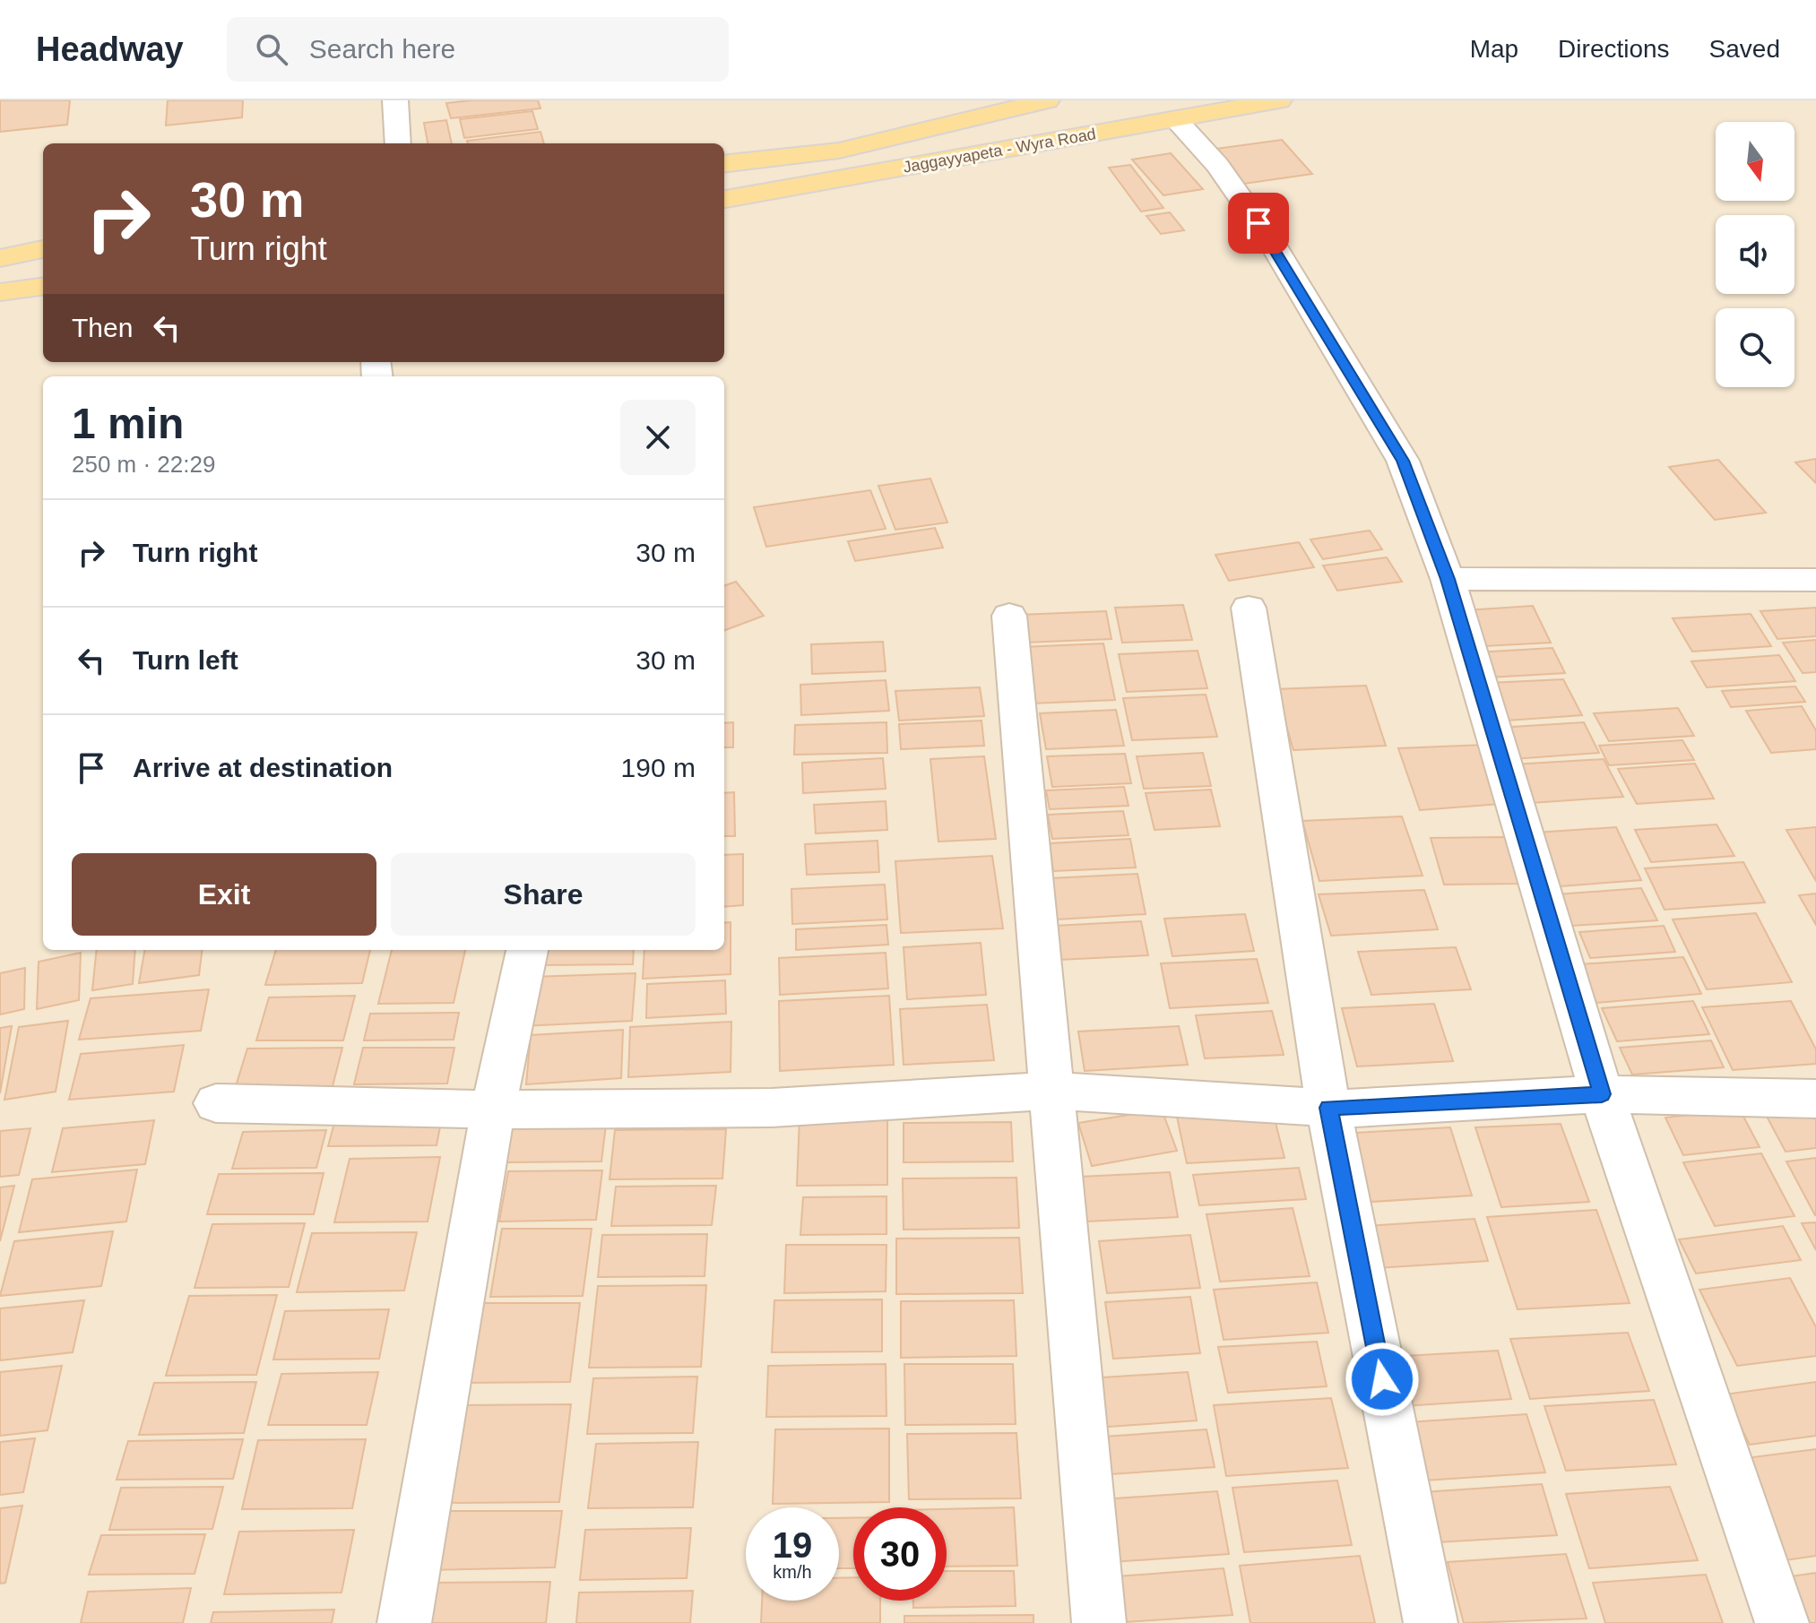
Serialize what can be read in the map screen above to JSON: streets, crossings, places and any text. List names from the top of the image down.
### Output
{
  "streets": {
    "main road": ["Jaggayyapeta - Wyra Road"]
  },
  "north": "bottom",
  "page": {
    "header": "Headway",
    "search": "Search here",
    "nav": ["Map", "Directions", "Saved"],
    "turn": ["30 m", "Turn right"],
    "then": "Then",
    "heading": ["1 min", "250 m · 22:29"],
    "list": [
      {
        "name": "Turn right",
        "value": "30 m"
      },
      {
        "name": "Turn left",
        "value": "30 m"
      },
      {
        "name": "Arrive at destination",
        "value": "190 m"
      }
    ],
    "buttons": ["Exit", "Share"],
    "speed": "19 km/h",
    "limit": "30"
  }
}
